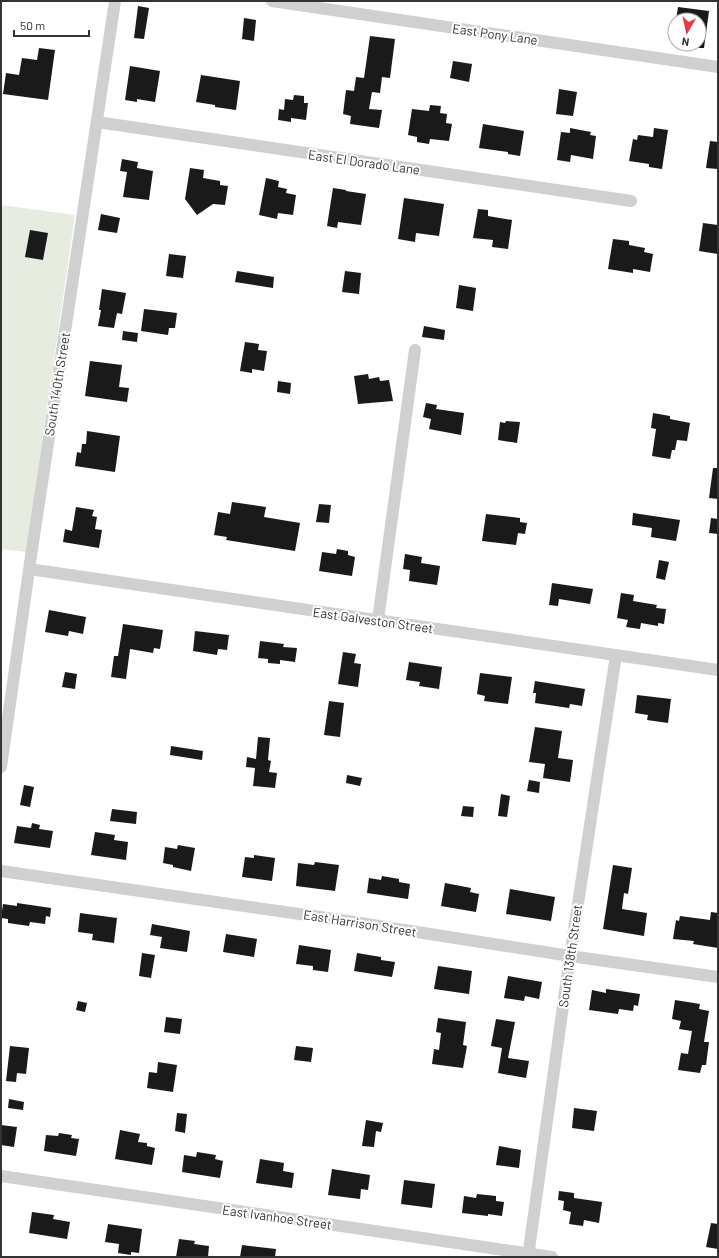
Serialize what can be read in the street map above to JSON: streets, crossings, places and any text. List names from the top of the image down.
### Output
{
  "streets": {
    "street": [
      "East Pony Lane",
      "East El Dorado Lane",
      "South 140th Street",
      "East Galveston Street",
      "East Harrison Street",
      "South 138th Street",
      "East Ivanhoe Street"
    ]
  },
  "crossings": [
    ["East El Dorado Lane", "South 140th Street"],
    ["South 140th Street", "East Galveston Street"],
    ["East Galveston Street", "South 138th Street"],
    ["East Harrison Street", "South 138th Street"],
    ["South 138th Street", "East Ivanhoe Street"]
  ],
  "scale_bar": "50 m",
  "north": "bottom"
}
